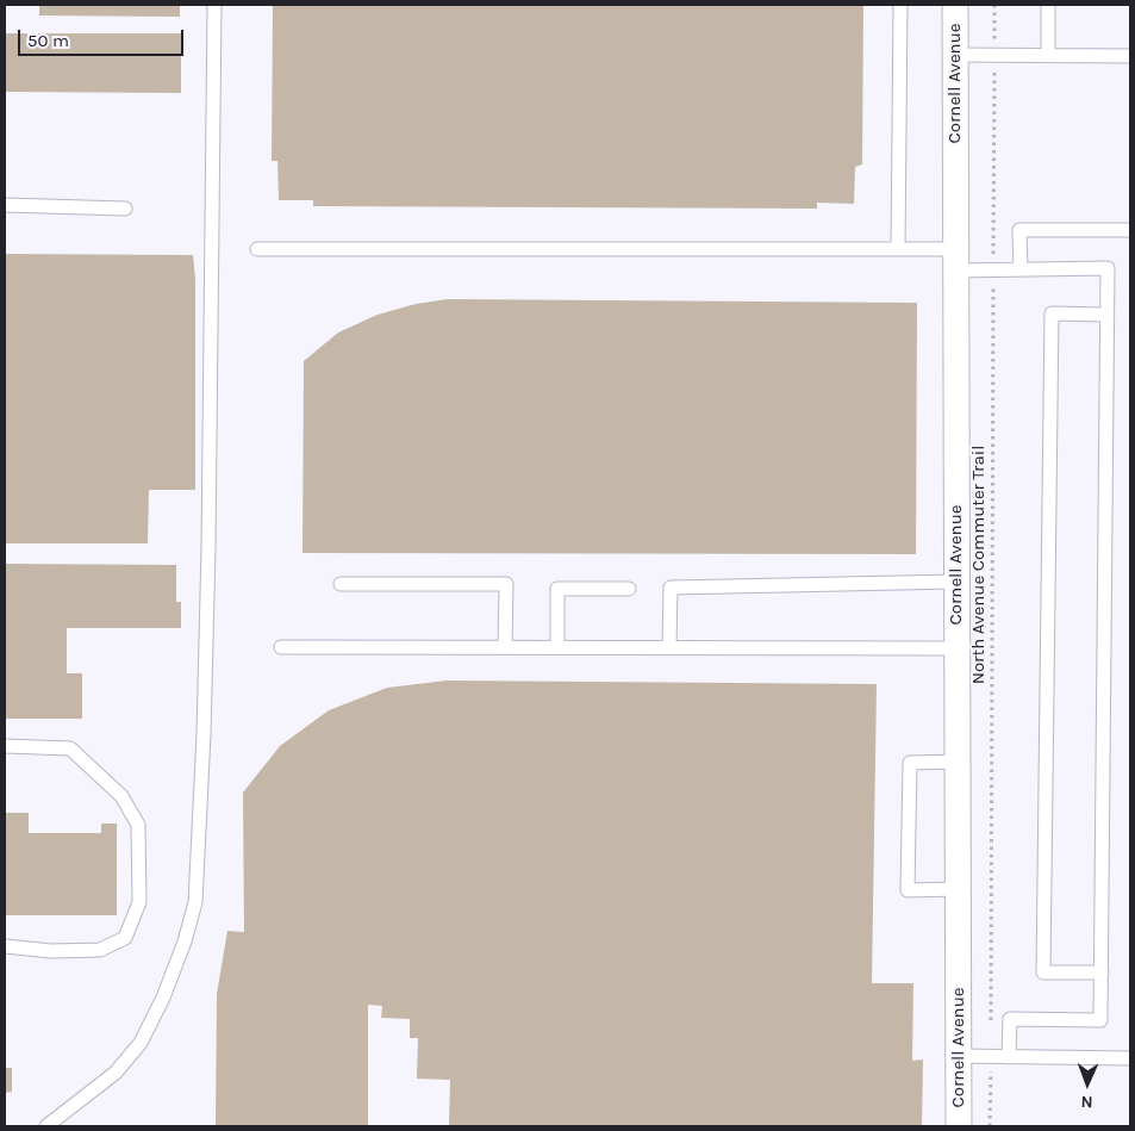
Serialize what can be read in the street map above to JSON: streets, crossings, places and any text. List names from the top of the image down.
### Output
{
  "streets": {
    "street": ["Cornell Avenue"],
    "path": ["North Avenue Commuter Trail"]
  },
  "scale_bar": "50 m",
  "north": "bottom"
}
